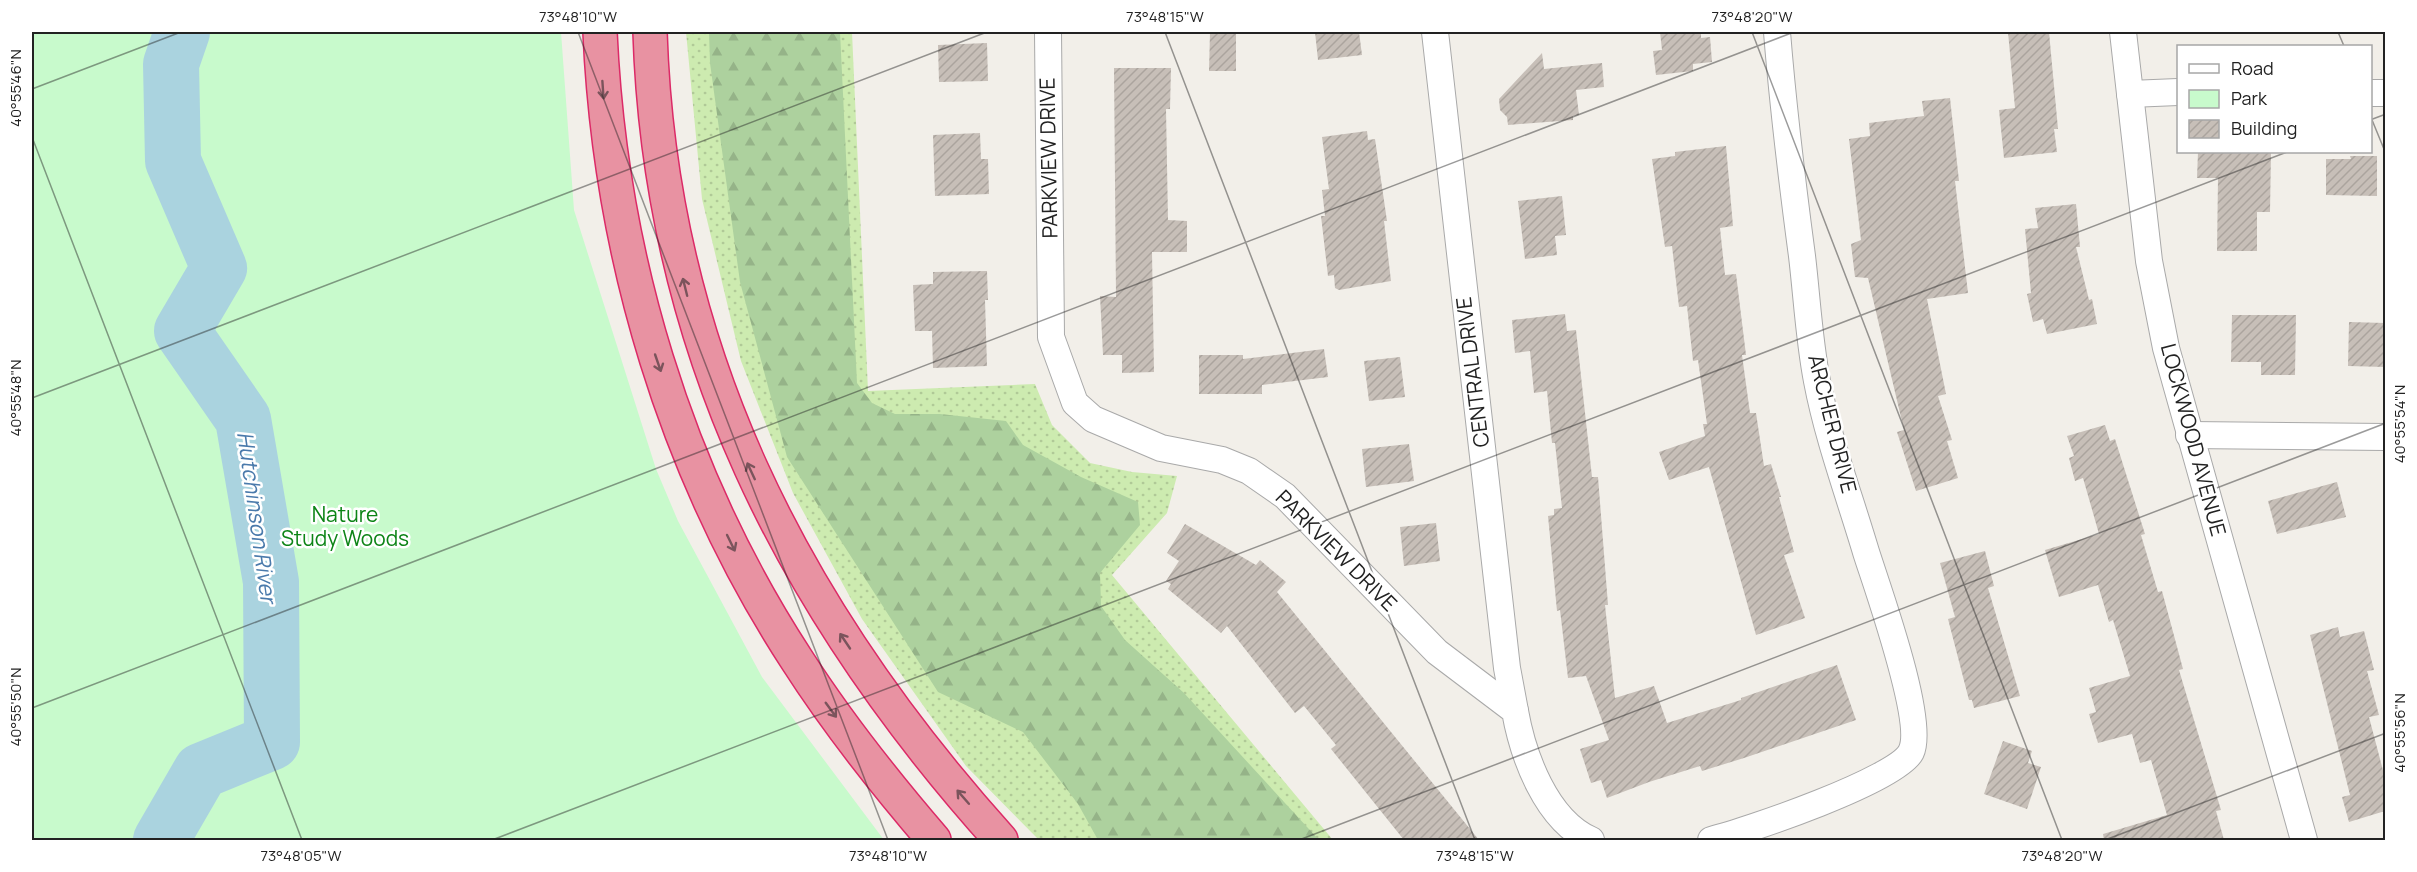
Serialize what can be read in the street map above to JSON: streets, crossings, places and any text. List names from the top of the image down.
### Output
{
  "streets": {
    "street": [
      "PARKVIEW DRIVE",
      "CENTRAL DRIVE",
      "ARCHER DRIVE",
      "LOCKWOOD AVENUE"
    ]
  },
  "crossings": [
    ["PARKVIEW DRIVE", "CENTRAL DRIVE"]
  ],
  "water": ["Hutchinson River"],
  "parks": ["Nature Study Woods"],
  "legend": ["Road", "Park", "Building"],
  "coordinates": [
    "73°48'10\"W",
    "73°48'15\"W",
    "73°48'20\"W",
    "40°55'46\"N",
    "40°55'48\"N",
    "40°55'54\"N",
    "40°55'50\"N",
    "40°55'56\"N",
    "73°48'05\"W"
  ]
}
